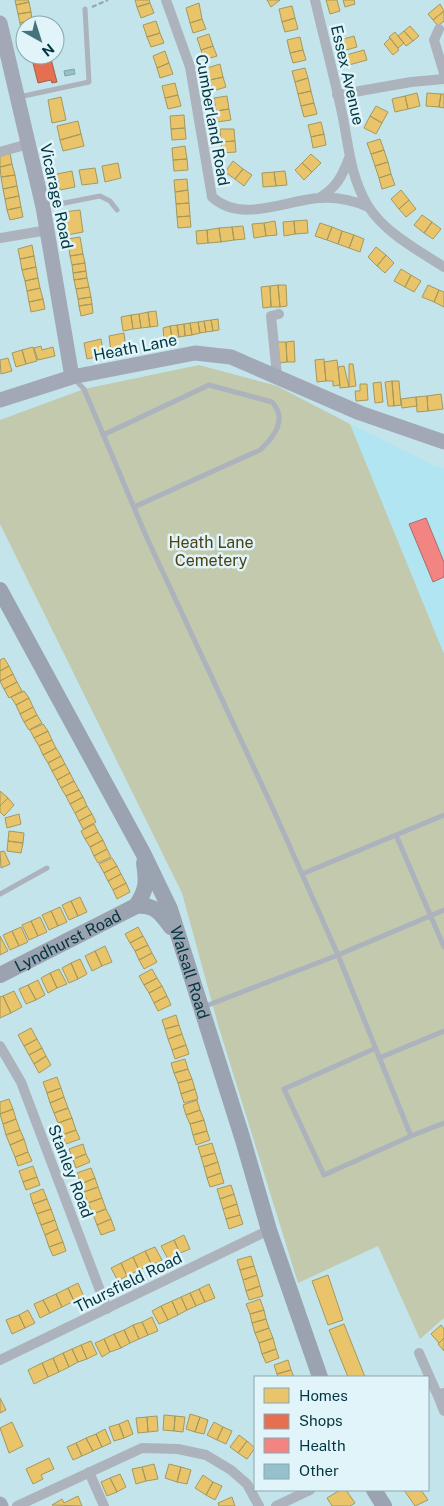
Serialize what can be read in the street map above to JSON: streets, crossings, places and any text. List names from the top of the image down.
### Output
{
  "streets": {
    "main road": [
      "Vicarage Road",
      "Heath Lane",
      "Lyndhurst Road",
      "Walsall Road"
    ],
    "street": [
      "Essex Avenue",
      "Cumberland Road",
      "Stanley Road",
      "Thursfield Road"
    ]
  },
  "crossings": [
    ["Essex Avenue", "Cumberland Road"],
    ["Vicarage Road", "Heath Lane"],
    ["Lyndhurst Road", "Walsall Road"],
    ["Walsall Road", "Thursfield Road"],
    ["Stanley Road", "Thursfield Road"]
  ],
  "parks": ["Heath Lane Cemetery"],
  "legend": [
    "Homes",
    "Shops",
    "Health",
    "Other"
  ],
  "north": "bottom right"
}
